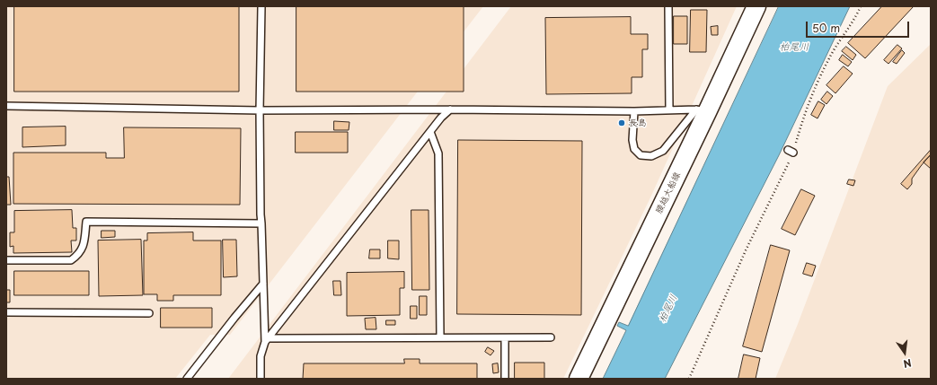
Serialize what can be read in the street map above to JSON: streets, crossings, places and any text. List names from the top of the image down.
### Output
{
  "streets": {
    "main road": ["腰越大船線"]
  },
  "water": ["柏尾川"],
  "places": ["長島"],
  "scale_bar": "50 m",
  "north": "bottom"
}
